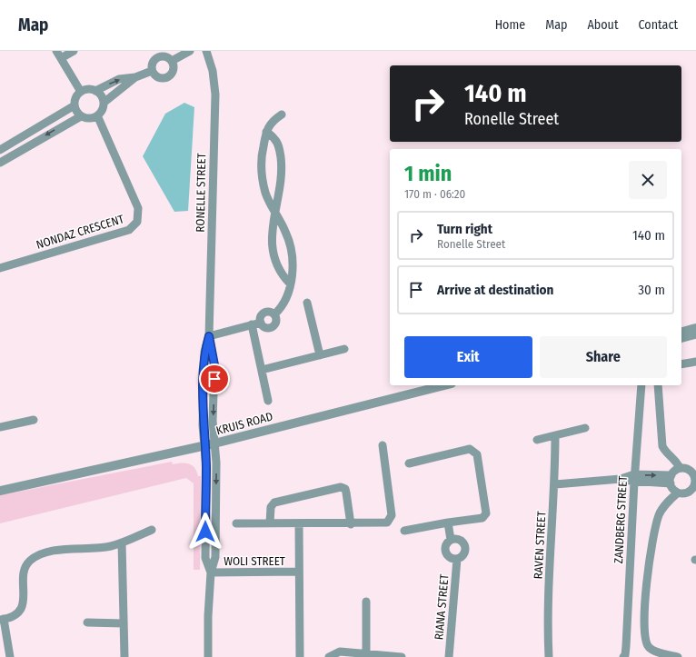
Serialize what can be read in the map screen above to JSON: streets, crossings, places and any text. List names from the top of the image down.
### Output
{
  "streets": {
    "street": [
      "RONELLE STREET",
      "NONDAZ CRESCENT",
      "KRUIS ROAD",
      "ZANDBERG STREET",
      "RAVEN STREET",
      "WOLI STREET",
      "RIANA STREET"
    ]
  },
  "crossings": [
    ["RONELLE STREET", "KRUIS ROAD"],
    ["RONELLE STREET", "WOLI STREET"]
  ],
  "page": {
    "header": "Map",
    "nav": [
      "Home",
      "Map",
      "About",
      "Contact"
    ],
    "turn": ["140 m", "Ronelle Street"],
    "heading": ["1 min", "170 m · 06:20"],
    "list": [
      {
        "name": "Turn right",
        "note": "Ronelle Street",
        "value": "140 m"
      },
      {
        "name": "Arrive at destination",
        "value": "30 m"
      }
    ],
    "buttons": ["Exit", "Share"]
  }
}
